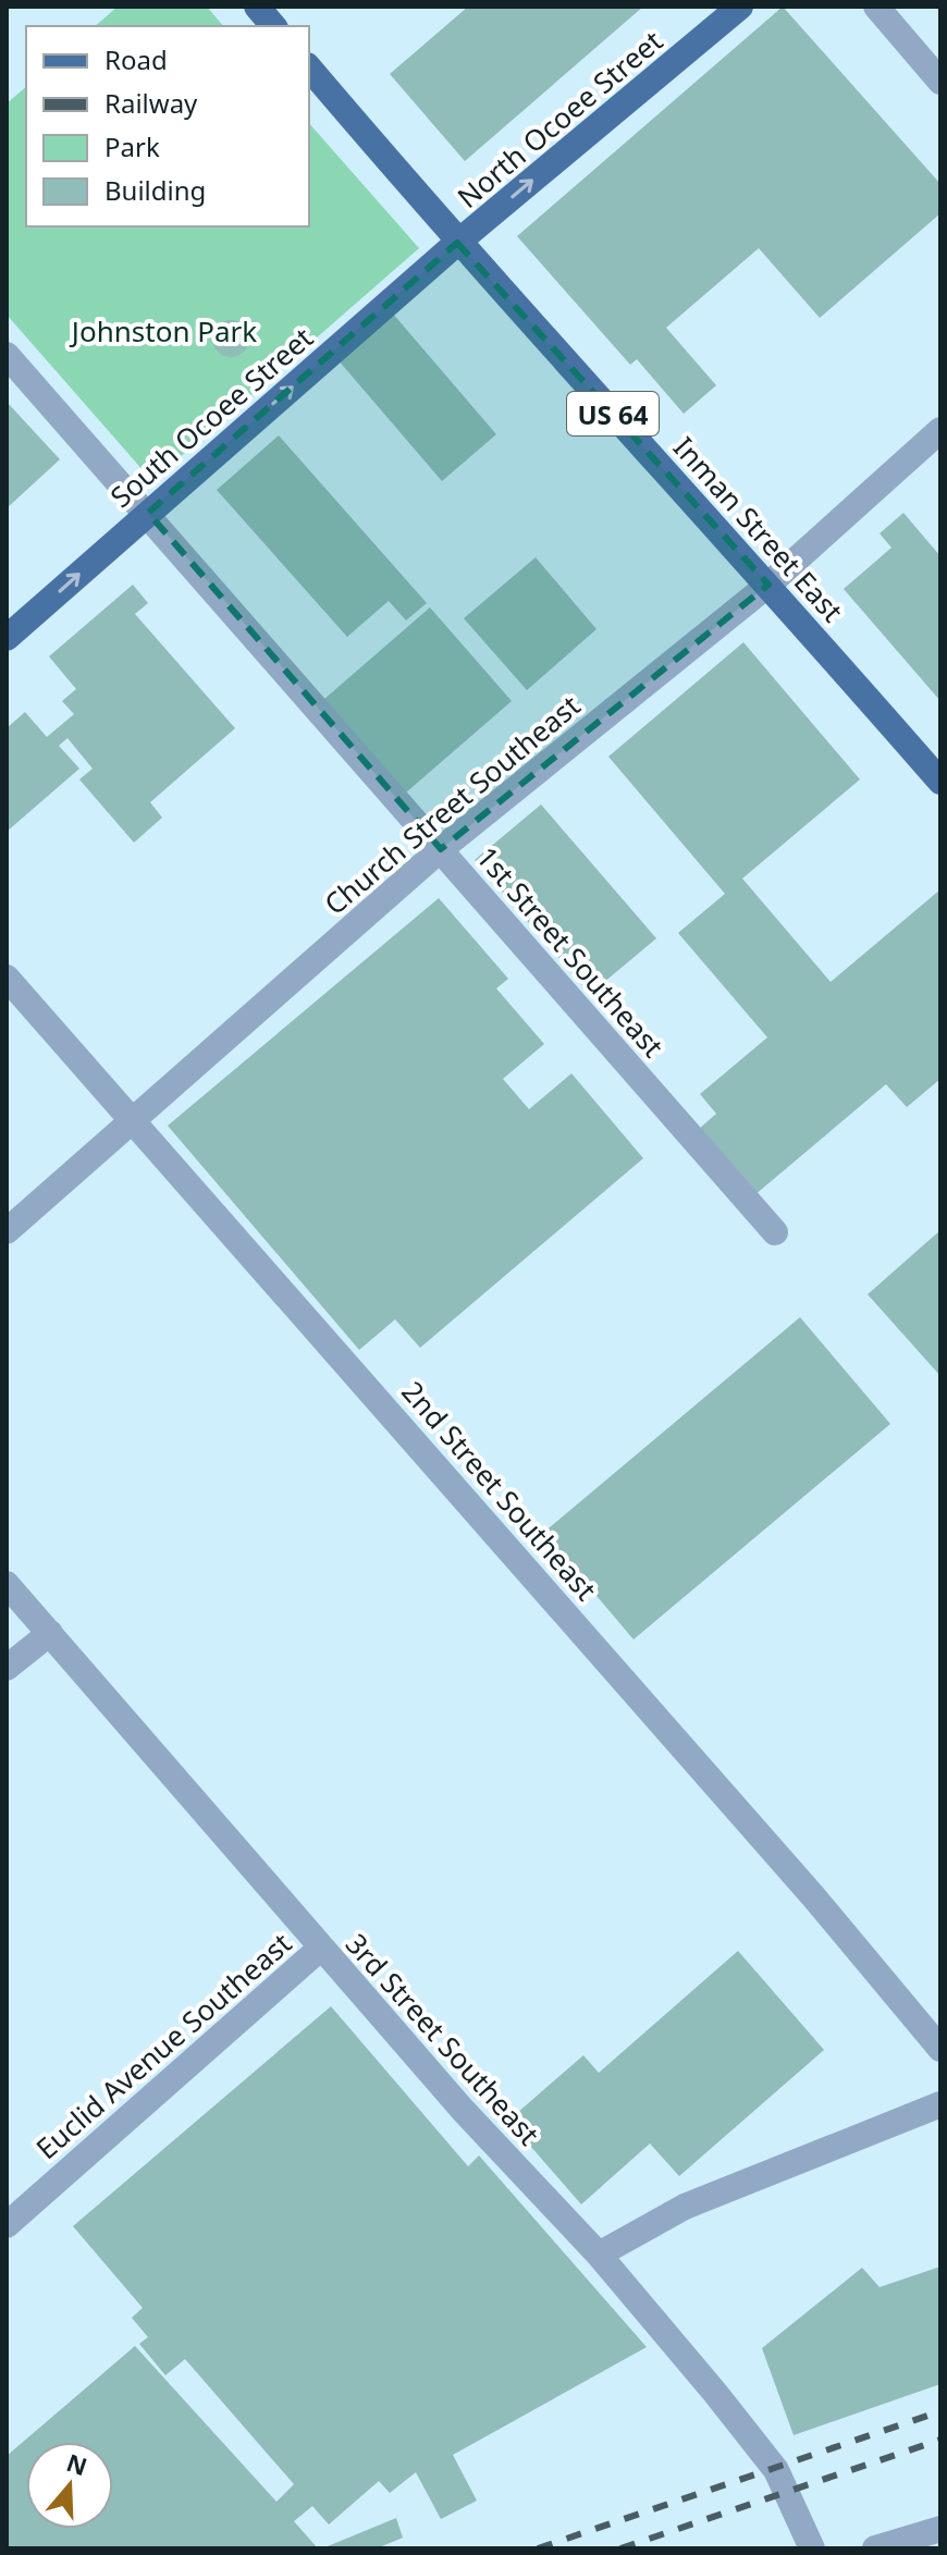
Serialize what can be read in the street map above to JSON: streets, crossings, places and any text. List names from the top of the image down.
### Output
{
  "streets": {
    "main road": [
      "North Ocoee Street",
      "US 64",
      "South Ocoee Street",
      "Inman Street East"
    ],
    "street": [
      "Church Street Southeast",
      "1st Street Southeast",
      "2nd Street Southeast",
      "3rd Street Southeast",
      "Euclid Avenue Southeast"
    ]
  },
  "crossings": [
    ["North Ocoee Street", "US 64"],
    ["North Ocoee Street", "South Ocoee Street"],
    ["North Ocoee Street", "Inman Street East"],
    ["US 64", "South Ocoee Street"],
    ["US 64", "Inman Street East"],
    ["South Ocoee Street", "Inman Street East"],
    ["South Ocoee Street", "1st Street Southeast"],
    ["Inman Street East", "Church Street Southeast"],
    ["Church Street Southeast", "1st Street Southeast"],
    ["Church Street Southeast", "2nd Street Southeast"],
    ["3rd Street Southeast", "Euclid Avenue Southeast"]
  ],
  "one_way": ["North Ocoee Street", "South Ocoee Street"],
  "parks": ["Johnston Park"],
  "legend": [
    "Road",
    "Railway",
    "Park",
    "Building"
  ],
  "north": "top"
}
